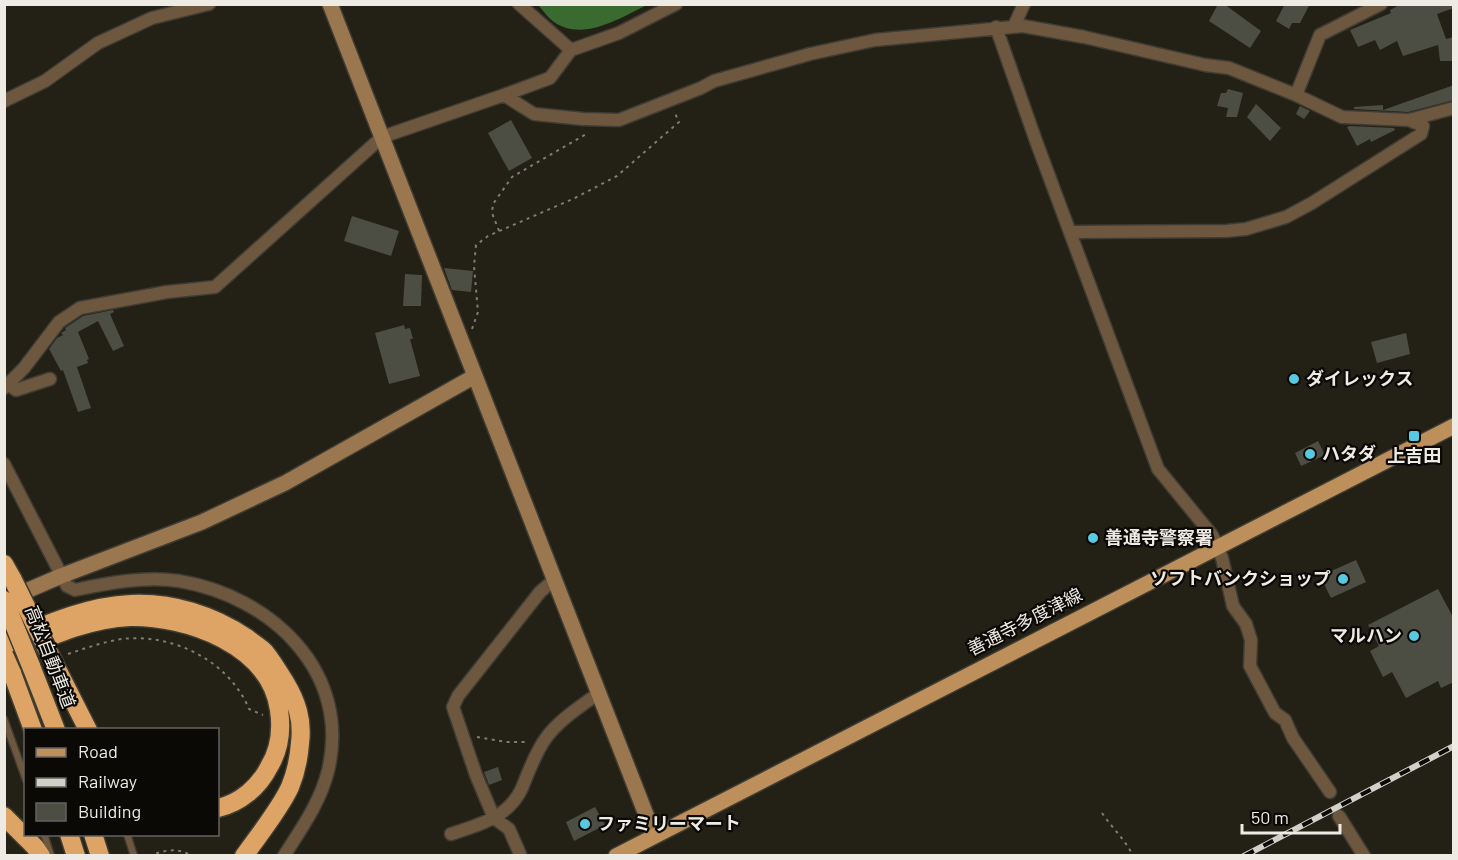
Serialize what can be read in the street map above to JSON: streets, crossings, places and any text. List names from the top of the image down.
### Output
{
  "streets": {
    "highway": ["高松自動車道"],
    "main road": ["善通寺多度津線"]
  },
  "places": {
    "other": [
      "ダイレックス",
      "ハタダ",
      "善通寺警察署",
      "ソフトバンクショップ",
      "マルハン",
      "ファミリーマート"
    ],
    "transit": ["上吉田"]
  },
  "legend": ["Road", "Railway", "Building"],
  "scale_bar": "50 m"
}
